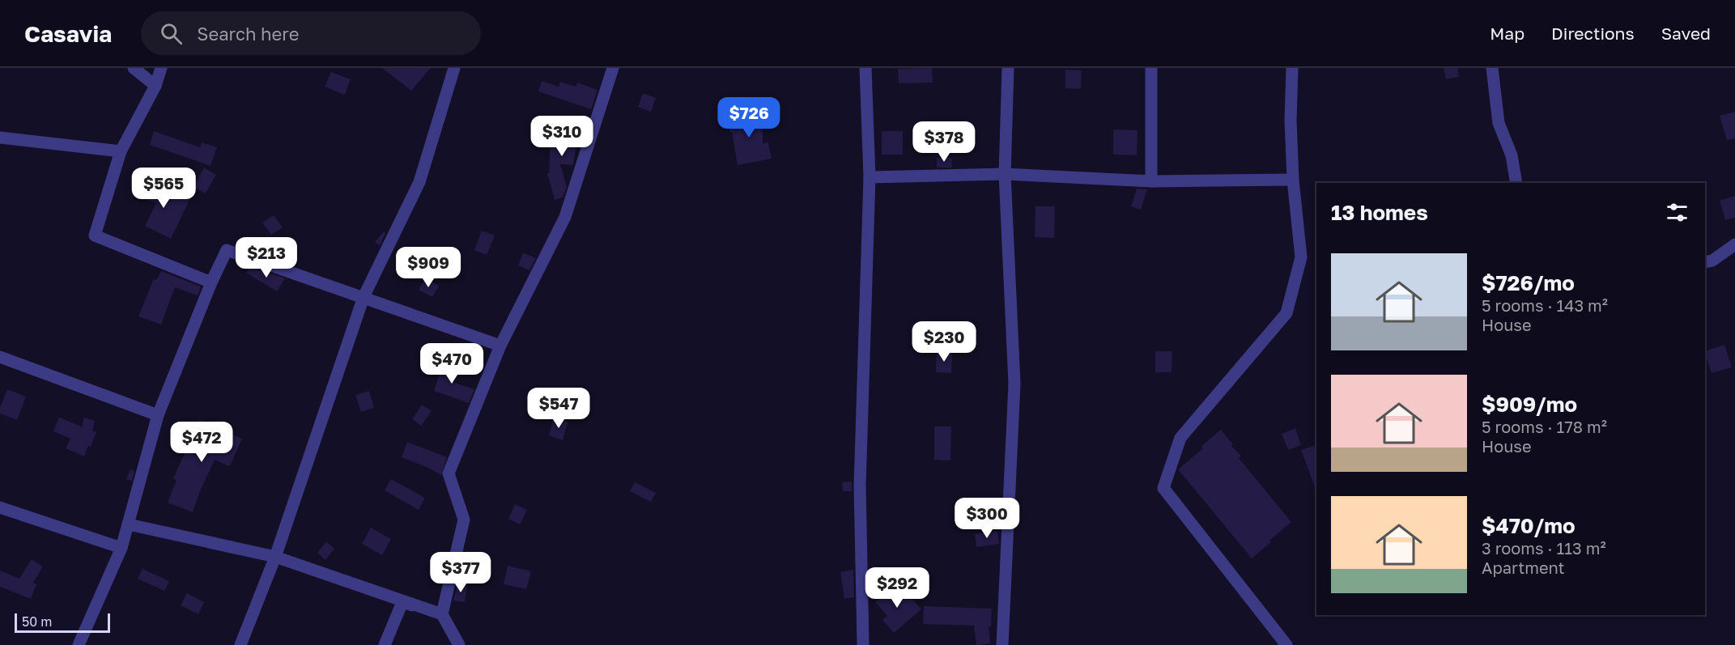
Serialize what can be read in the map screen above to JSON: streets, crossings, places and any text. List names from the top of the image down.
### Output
{
  "scale_bar": "50 m",
  "page": {
    "header": "Casavia",
    "search": "Search here",
    "nav": ["Map", "Directions", "Saved"],
    "price": [
      "$726",
      "$310",
      "$378",
      "$565",
      "$213",
      "$909",
      "$230",
      "$470",
      "$547",
      "$472",
      "$300",
      "$377",
      "$292"
    ],
    "heading": "13 homes",
    "list": [
      {
        "name": "$726/mo",
        "note": "5 rooms · 143 m² · House"
      },
      {
        "name": "$909/mo",
        "note": "5 rooms · 178 m² · House"
      },
      {
        "name": "$470/mo",
        "note": "3 rooms · 113 m² · Apartment"
      }
    ],
    "scale": "50 m"
  }
}
